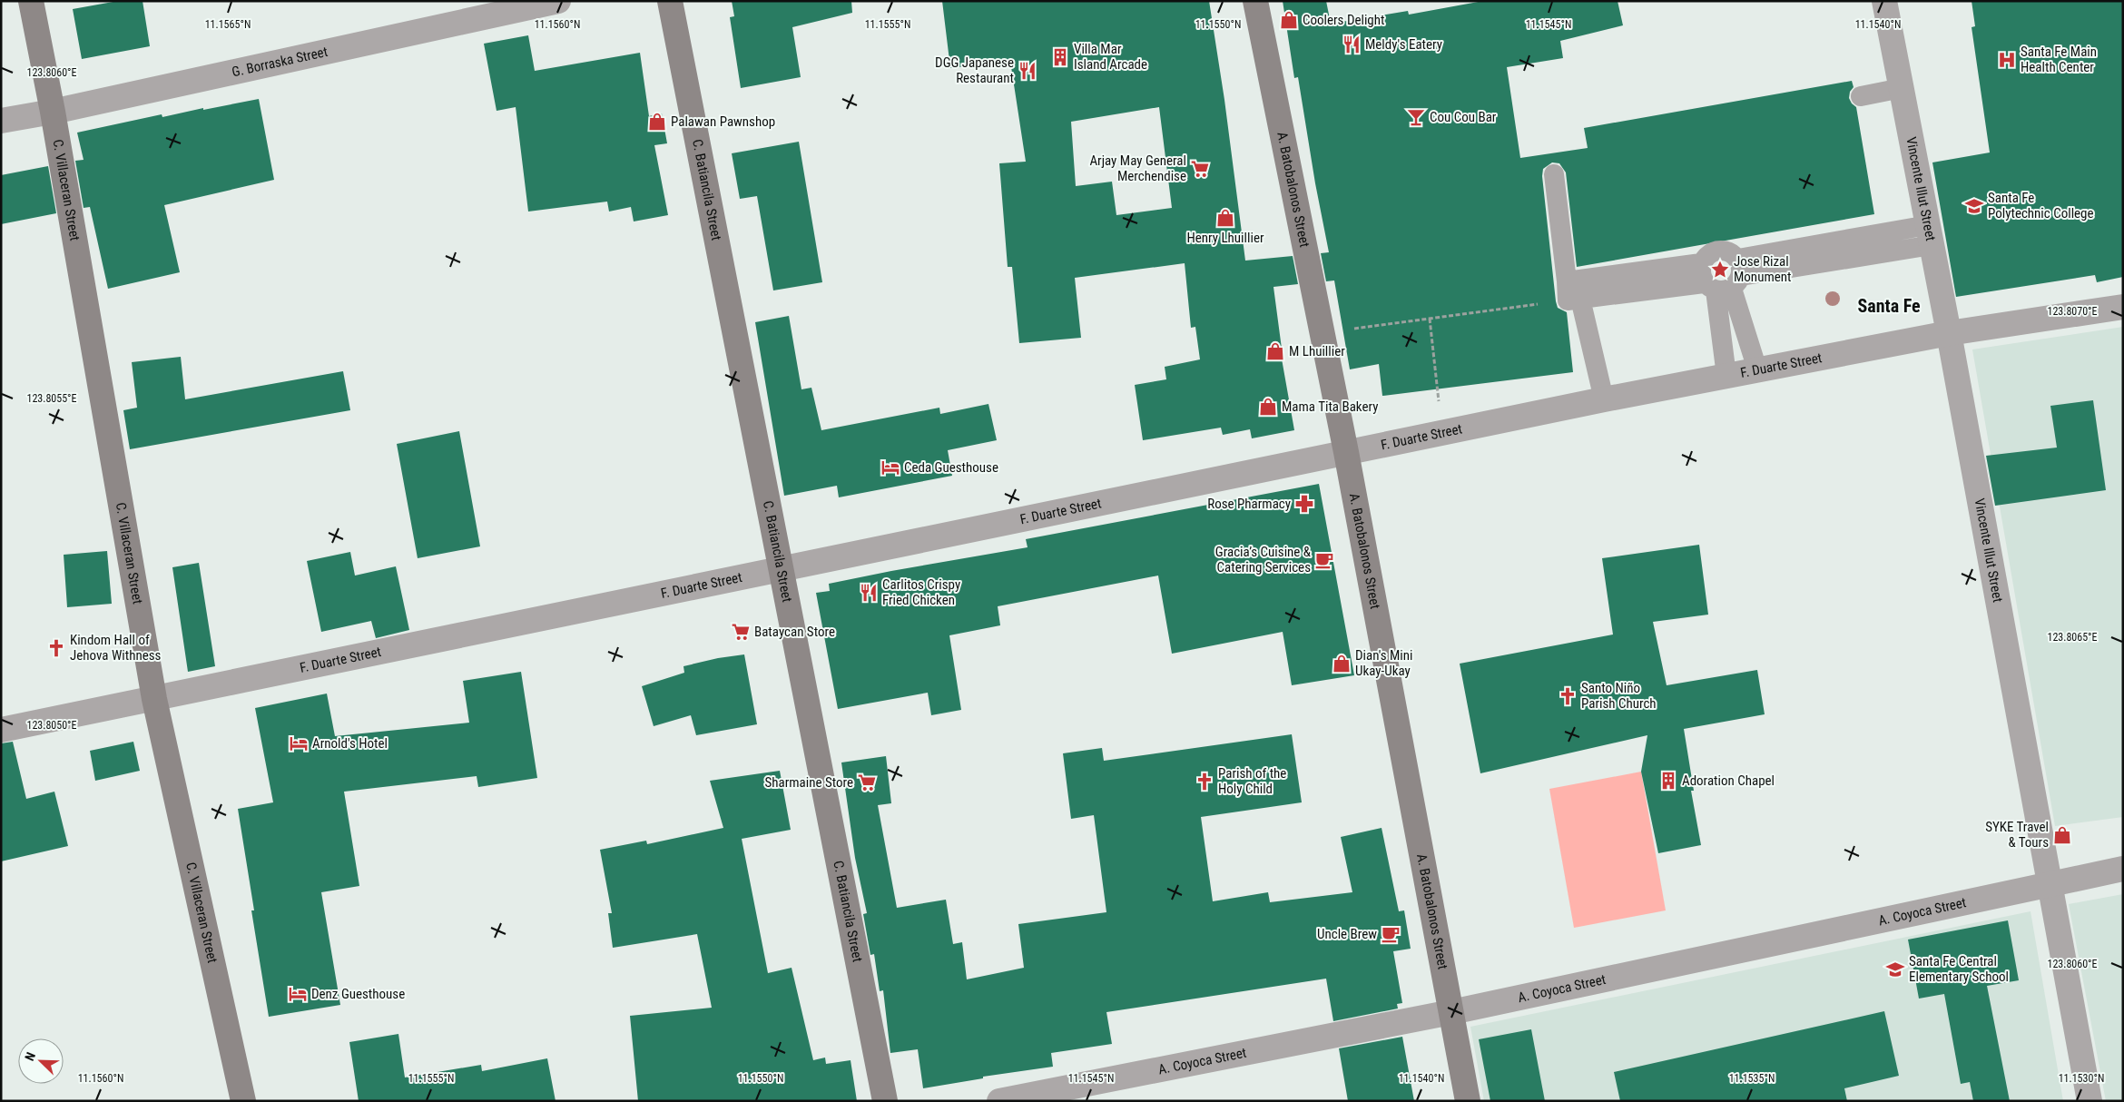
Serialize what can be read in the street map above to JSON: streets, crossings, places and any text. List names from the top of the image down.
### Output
{
  "streets": {
    "main road": ["A. Batobalonos Street", "C. Villaceran Street", "C. Batiancila Street"],
    "street": [
      "G. Borraska Street",
      "Vincente Illut Street",
      "F. Duarte Street",
      "A. Coyoca Street"
    ]
  },
  "crossings": [
    ["G. Borraska Street", "C. Villaceran Street"],
    ["A. Batobalonos Street", "F. Duarte Street"],
    ["A. Batobalonos Street", "A. Coyoca Street"],
    ["Vincente Illut Street", "F. Duarte Street"],
    ["Vincente Illut Street", "A. Coyoca Street"],
    ["C. Villaceran Street", "F. Duarte Street"],
    ["C. Batiancila Street", "F. Duarte Street"]
  ],
  "districts": ["Santa Fe"],
  "places": {
    "shop": [
      "Coolers Delight",
      "Palawan Pawnshop",
      "Henry Lhuillier",
      "M Lhuillier",
      "Mama Tita Bakery",
      "Dian's Mini Ukay-Ukay",
      "SYKE Travel & Tours"
    ],
    "restaurant": ["Meldy's Eatery", "DGG Japanese Restaurant", "Carlitos Crispy Fried Chicken"],
    "building": ["Villa Mar Island Arcade", "Adoration Chapel"],
    "hospital": ["Santa Fe Main Health Center"],
    "bar": ["Cou Cou Bar"],
    "supermarket": ["Arjay May General Merchendise", "Bataycan Store", "Sharmaine Store"],
    "school or university": ["Santa Fe Polytechnic College", "Santa Fe Central Elementary School"],
    "place": ["Jose Rizal Monument"],
    "hotel": ["Ceda Guesthouse", "Arnold's Hotel", "Denz Guesthouse"],
    "pharmacy": ["Rose Pharmacy"],
    "cafe": ["Gracia’s Cuisine & Catering Services", "Uncle Brew"],
    "church": ["Kindom Hall of Jehova Withness", "Santo Niño Parish Church", "Parish of the Holy Child"]
  },
  "north": "top left",
  "coordinates": [
    "11.1560°N",
    "11.1555°N",
    "11.1550°N",
    "11.1540°N",
    "11.1565°N",
    "11.1545°N",
    "123.8060°E",
    "123.8070°E",
    "123.8055°E",
    "123.8065°E",
    "123.8050°E",
    "11.1535°N",
    "11.1530°N"
  ]
}
